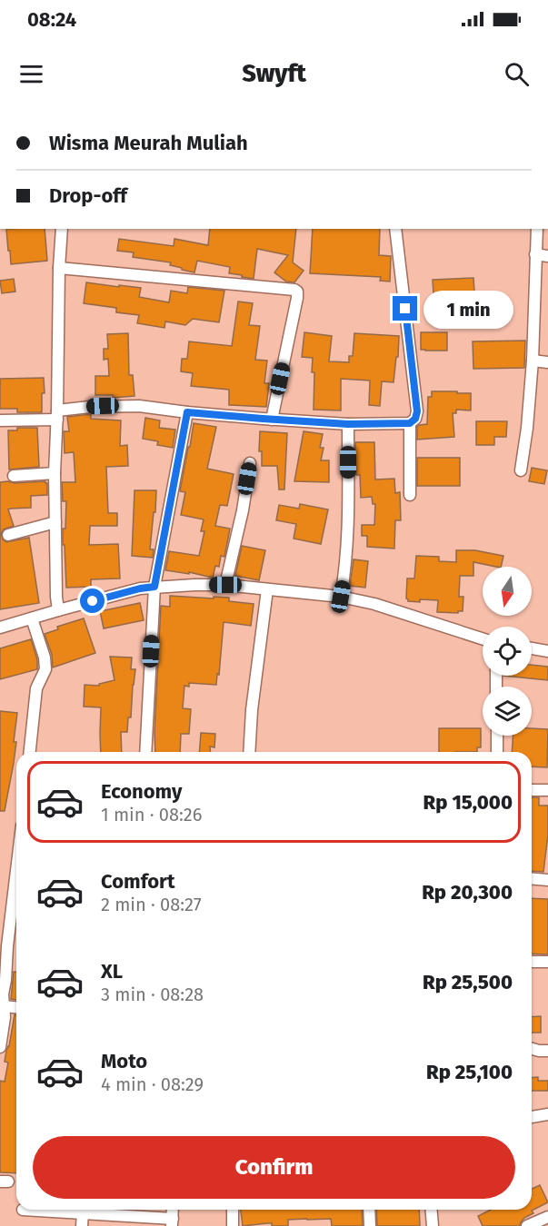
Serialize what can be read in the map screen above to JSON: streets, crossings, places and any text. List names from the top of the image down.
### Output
{
  "north": "bottom",
  "page": {
    "status": "08:24",
    "header": "Swyft",
    "banner": ["Wisma Meurah Muliah", "Drop-off"],
    "bubble": "1 min",
    "list": [
      {
        "name": "Economy",
        "note": "1 min · 08:26",
        "value": "Rp 15,000"
      },
      {
        "name": "Comfort",
        "note": "2 min · 08:27",
        "value": "Rp 20,300"
      },
      {
        "name": "XL",
        "note": "3 min · 08:28",
        "value": "Rp 25,500"
      },
      {
        "name": "Moto",
        "note": "4 min · 08:29",
        "value": "Rp 25,100"
      }
    ],
    "buttons": "Confirm"
  }
}
